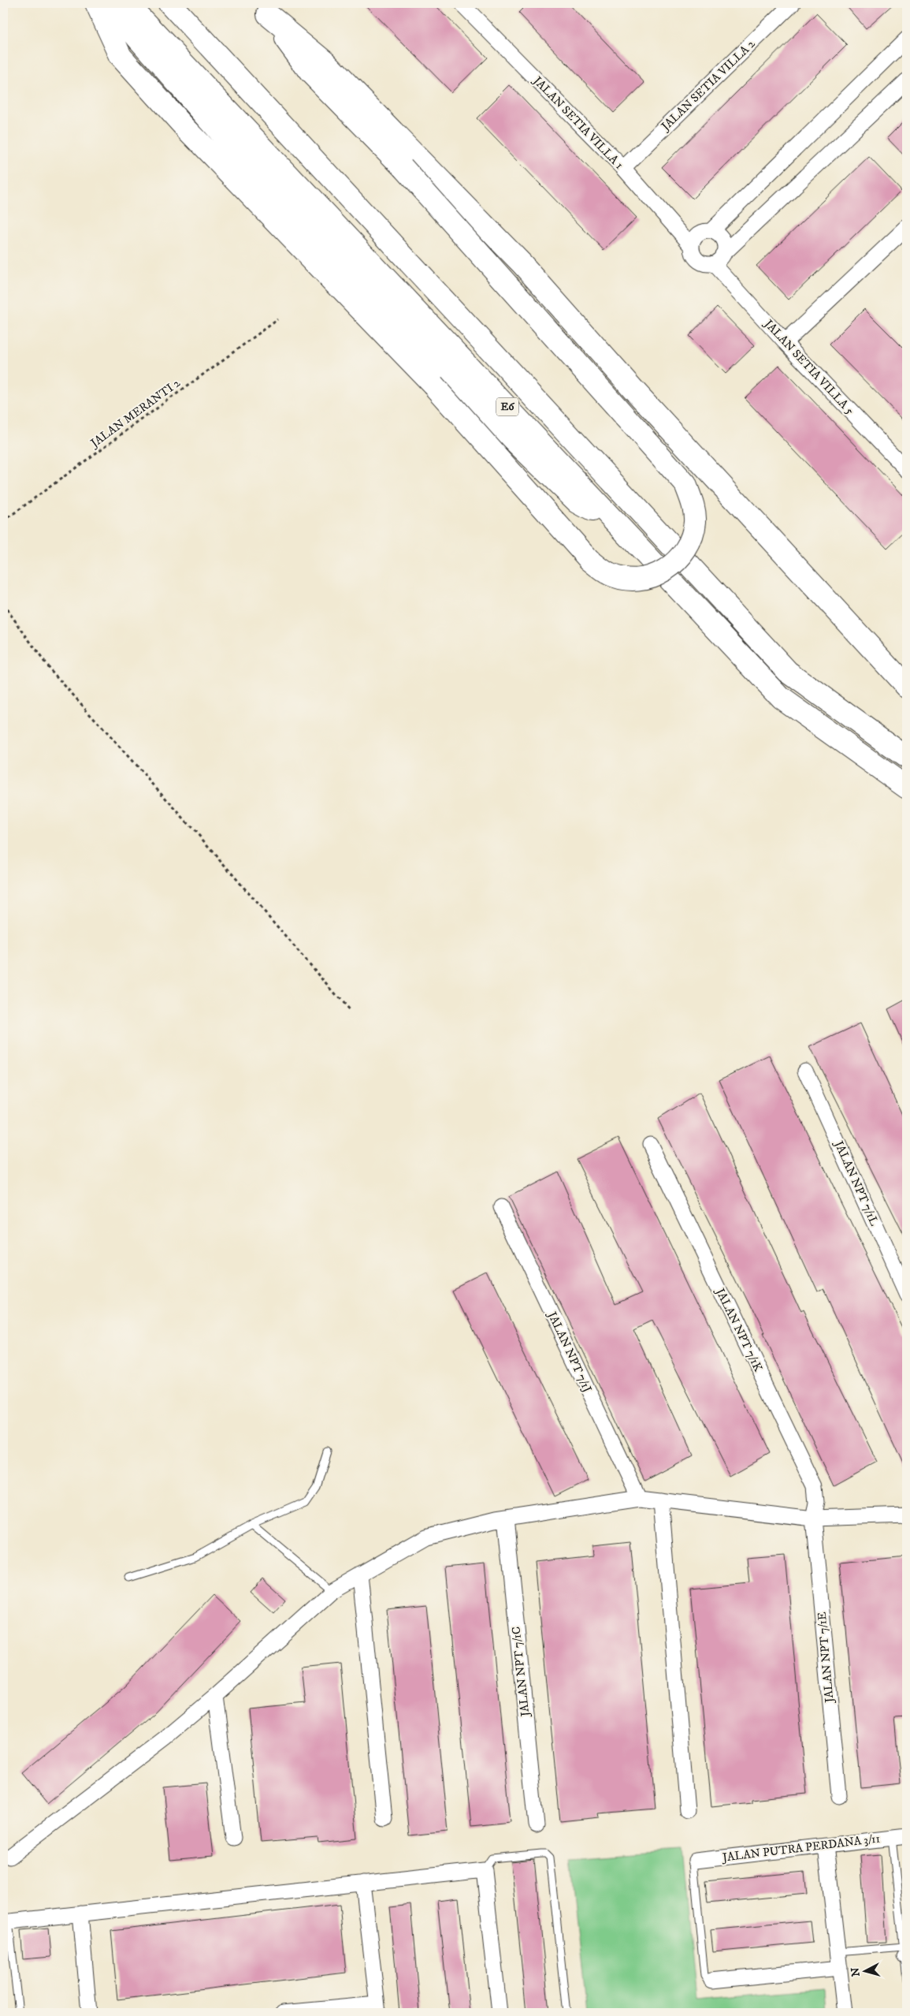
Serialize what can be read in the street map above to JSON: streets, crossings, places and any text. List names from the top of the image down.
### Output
{
  "streets": {
    "highway": ["E6"],
    "street": [
      "JALAN SETIA VILLA 2",
      "JALAN SETIA VILLA 1",
      "JALAN SETIA VILLA 5",
      "JALAN NPT 7/1L",
      "JALAN NPT 7/1K",
      "JALAN NPT 7/1J",
      "JALAN NPT 7/1E",
      "JALAN NPT 7/1C",
      "JALAN PUTRA PERDANA 3/11"
    ],
    "path": ["JALAN MERANTI 2"]
  },
  "crossings": [
    ["JALAN SETIA VILLA 2", "JALAN SETIA VILLA 1"],
    ["JALAN SETIA VILLA 1", "JALAN SETIA VILLA 5"],
    ["JALAN NPT 7/1K", "JALAN NPT 7/1E"]
  ],
  "north": "left"
}
